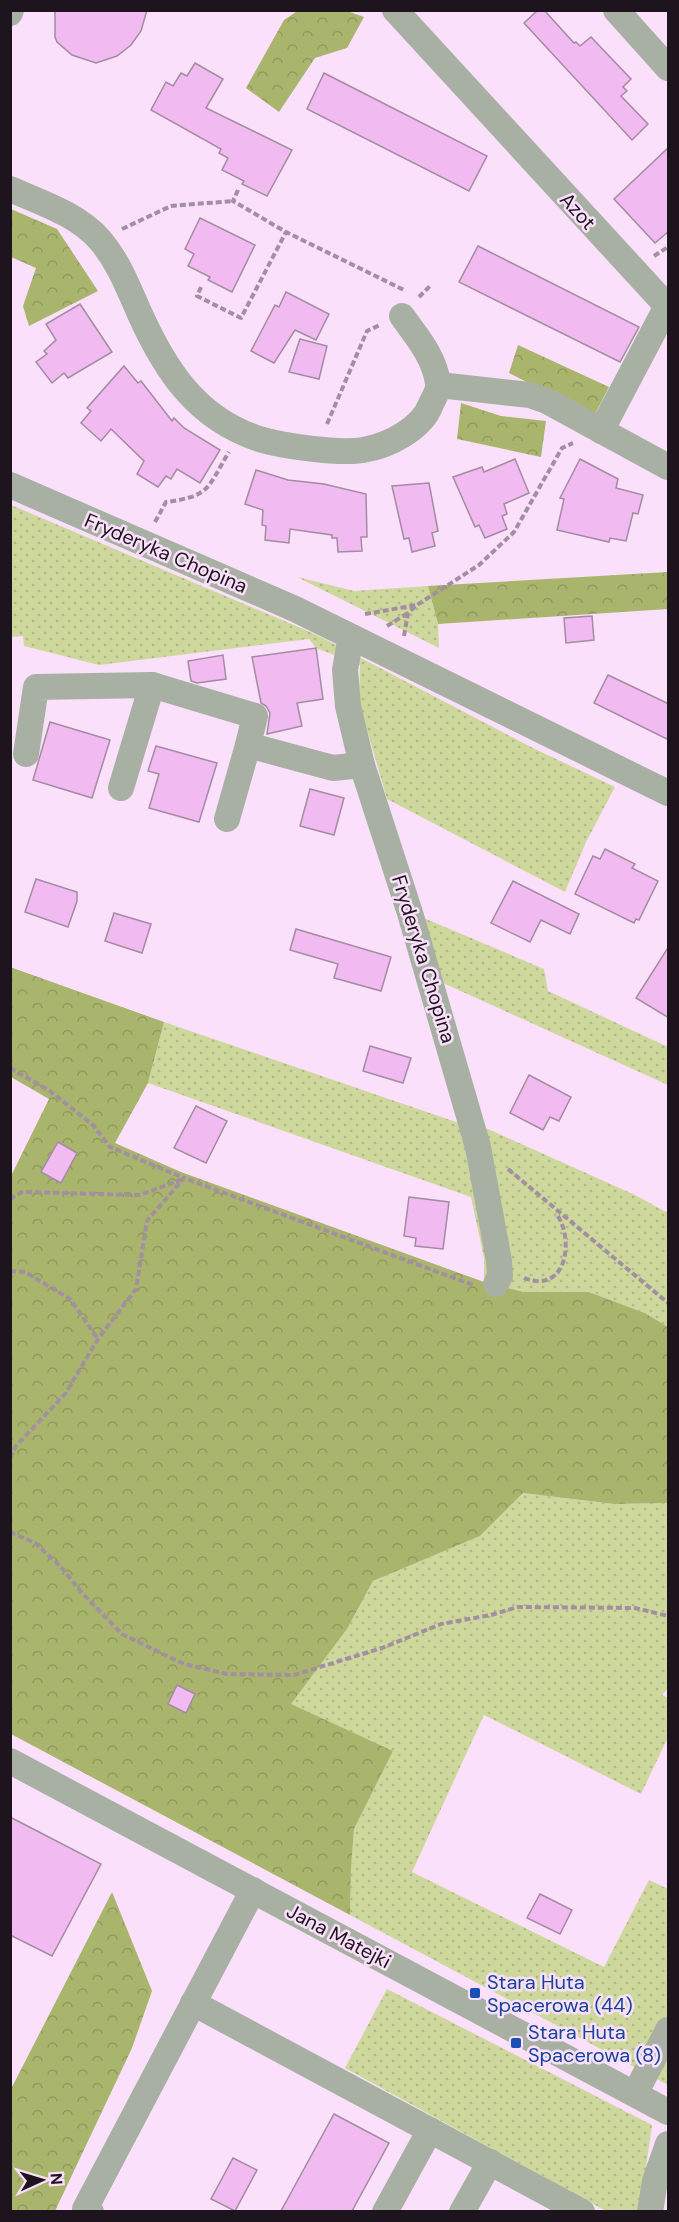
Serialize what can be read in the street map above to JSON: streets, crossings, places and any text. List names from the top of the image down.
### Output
{
  "streets": {
    "street": ["Azot", "Fryderyka Chopina", "Jana Matejki"]
  },
  "places": {
    "transit": ["Stara Huta Spacerowa (44)", "Stara Huta Spacerowa (8)"]
  },
  "north": "right"
}
